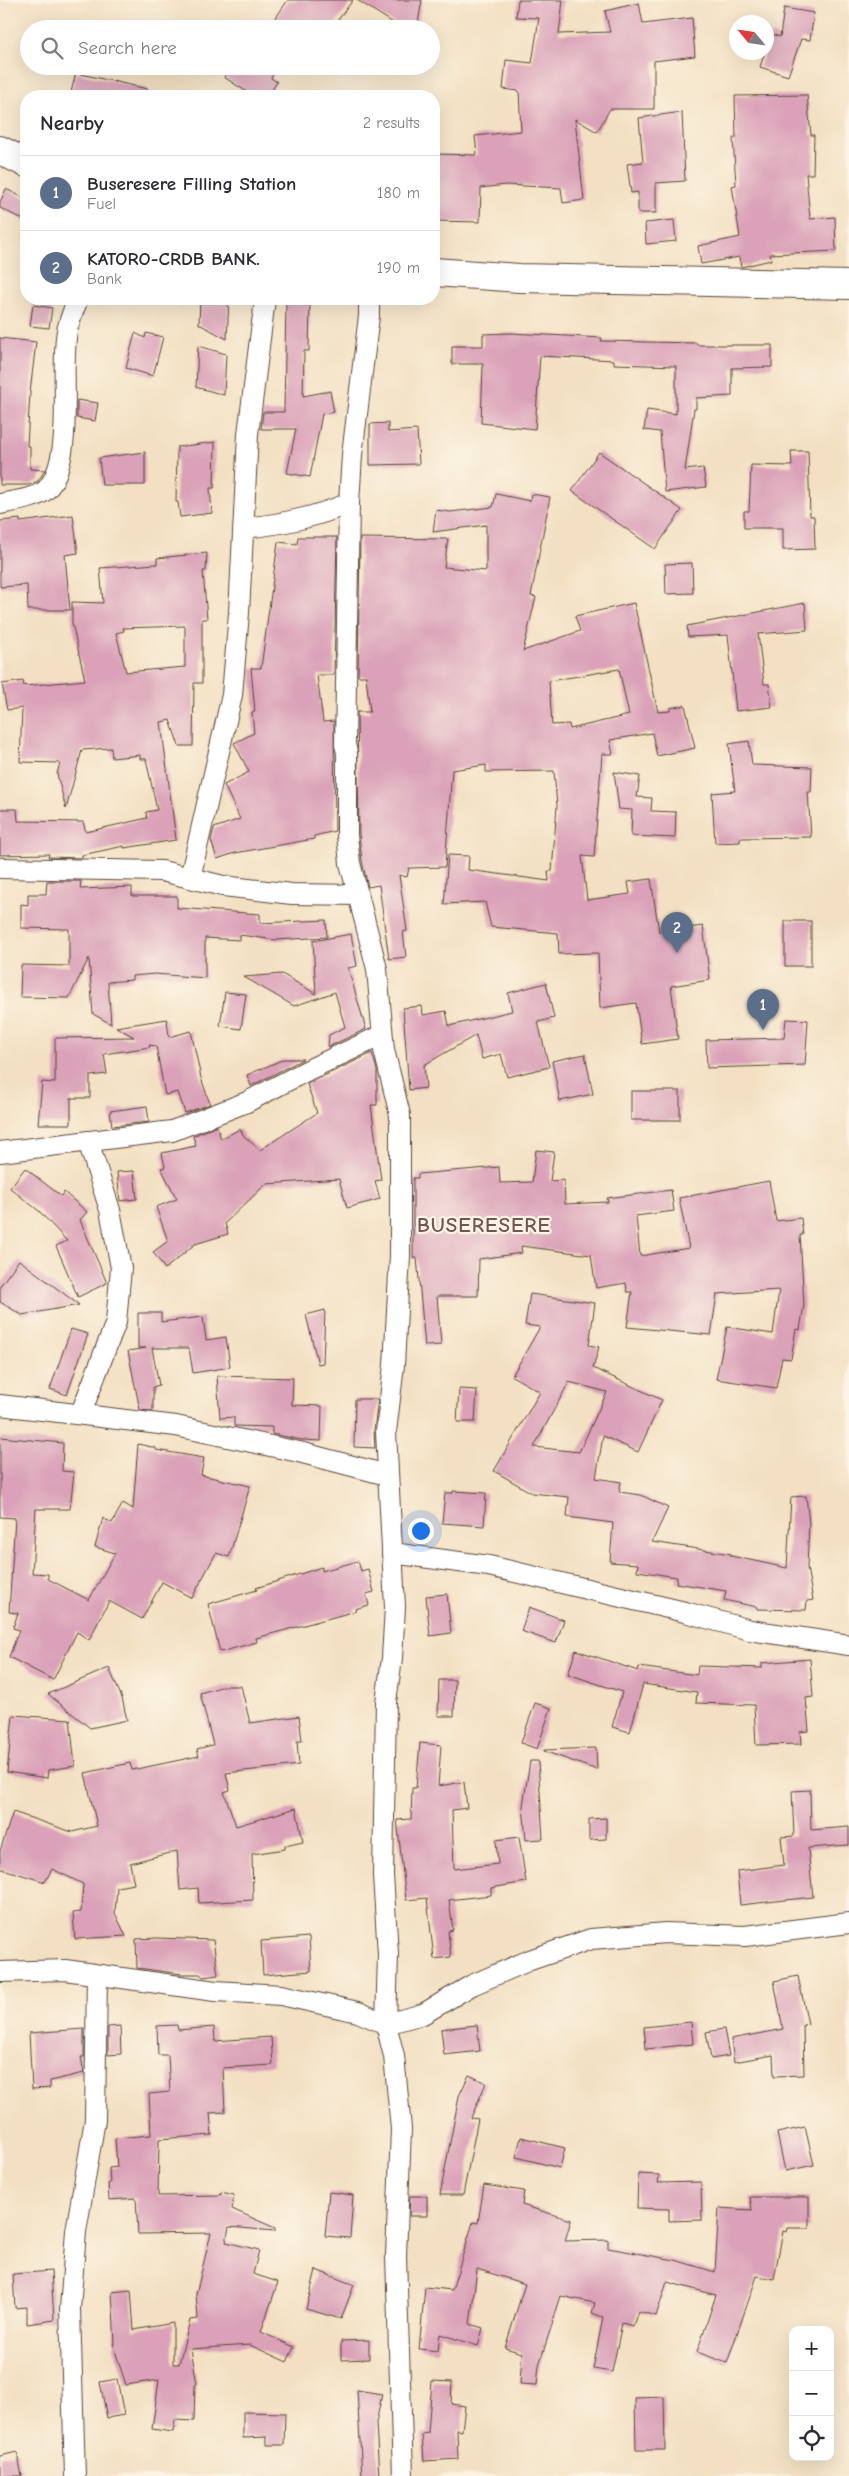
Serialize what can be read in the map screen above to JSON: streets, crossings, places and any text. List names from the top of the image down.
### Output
{
  "districts": ["BUSERESERE"],
  "north": "top left",
  "page": {
    "search": "Search here",
    "heading": ["Nearby", "2 results"],
    "list": [
      {
        "mark": "1",
        "name": "Buseresere Filling Station",
        "note": "Fuel",
        "value": "180 m"
      },
      {
        "mark": "2",
        "name": "KATORO-CRDB BANK.",
        "note": "Bank",
        "value": "190 m"
      }
    ],
    "pins": ["2", "1"],
    "map_buttons": ["+", "−"]
  }
}
